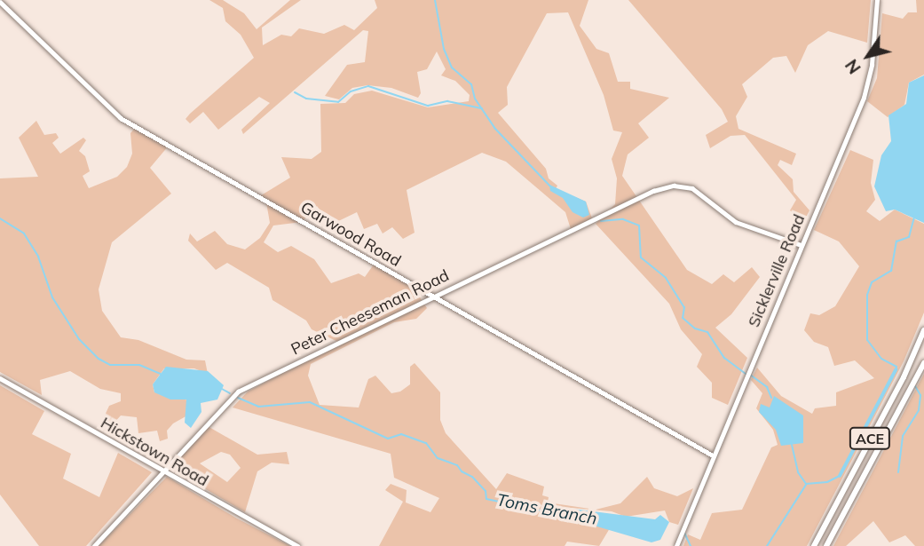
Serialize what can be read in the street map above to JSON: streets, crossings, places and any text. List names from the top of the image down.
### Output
{
  "streets": {
    "highway": ["ACE"],
    "street": [
      "Garwood Road",
      "Sicklerville Road",
      "Peter Cheeseman Road",
      "Hickstown Road"
    ]
  },
  "crossings": [
    ["Garwood Road", "Sicklerville Road"],
    ["Garwood Road", "Peter Cheeseman Road"],
    ["Sicklerville Road", "Peter Cheeseman Road"],
    ["Peter Cheeseman Road", "Hickstown Road"]
  ],
  "water": ["Toms Branch"],
  "north": "bottom left"
}
